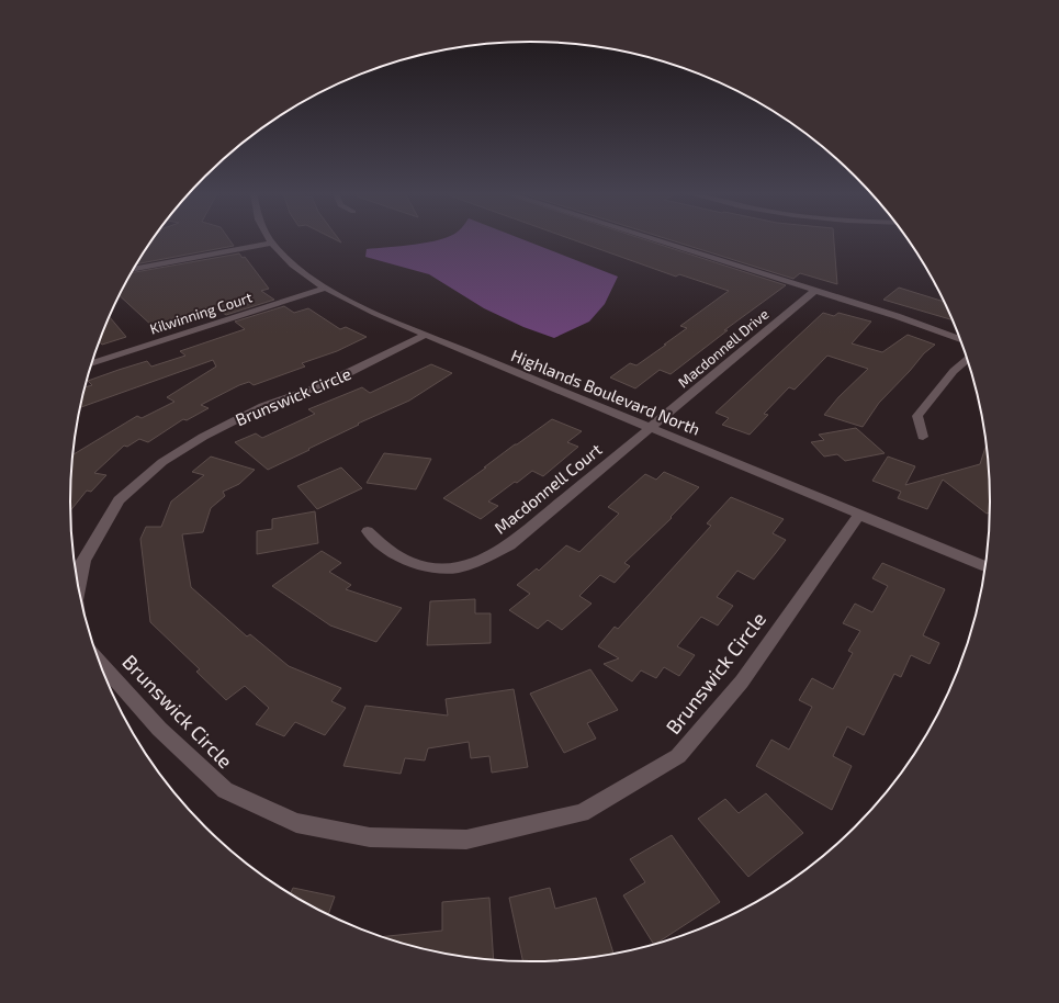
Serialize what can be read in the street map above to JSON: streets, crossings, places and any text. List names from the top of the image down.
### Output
{
  "streets": {
    "street": [
      "Kilwinning Court",
      "Macdonnell Drive",
      "Highlands Boulevard North",
      "Brunswick Circle",
      "Macdonnell Court"
    ]
  },
  "crossings": [
    ["Kilwinning Court", "Highlands Boulevard North"],
    ["Macdonnell Drive", "Highlands Boulevard North"],
    ["Macdonnell Drive", "Macdonnell Court"],
    ["Highlands Boulevard North", "Brunswick Circle"],
    ["Highlands Boulevard North", "Macdonnell Court"]
  ]
}
